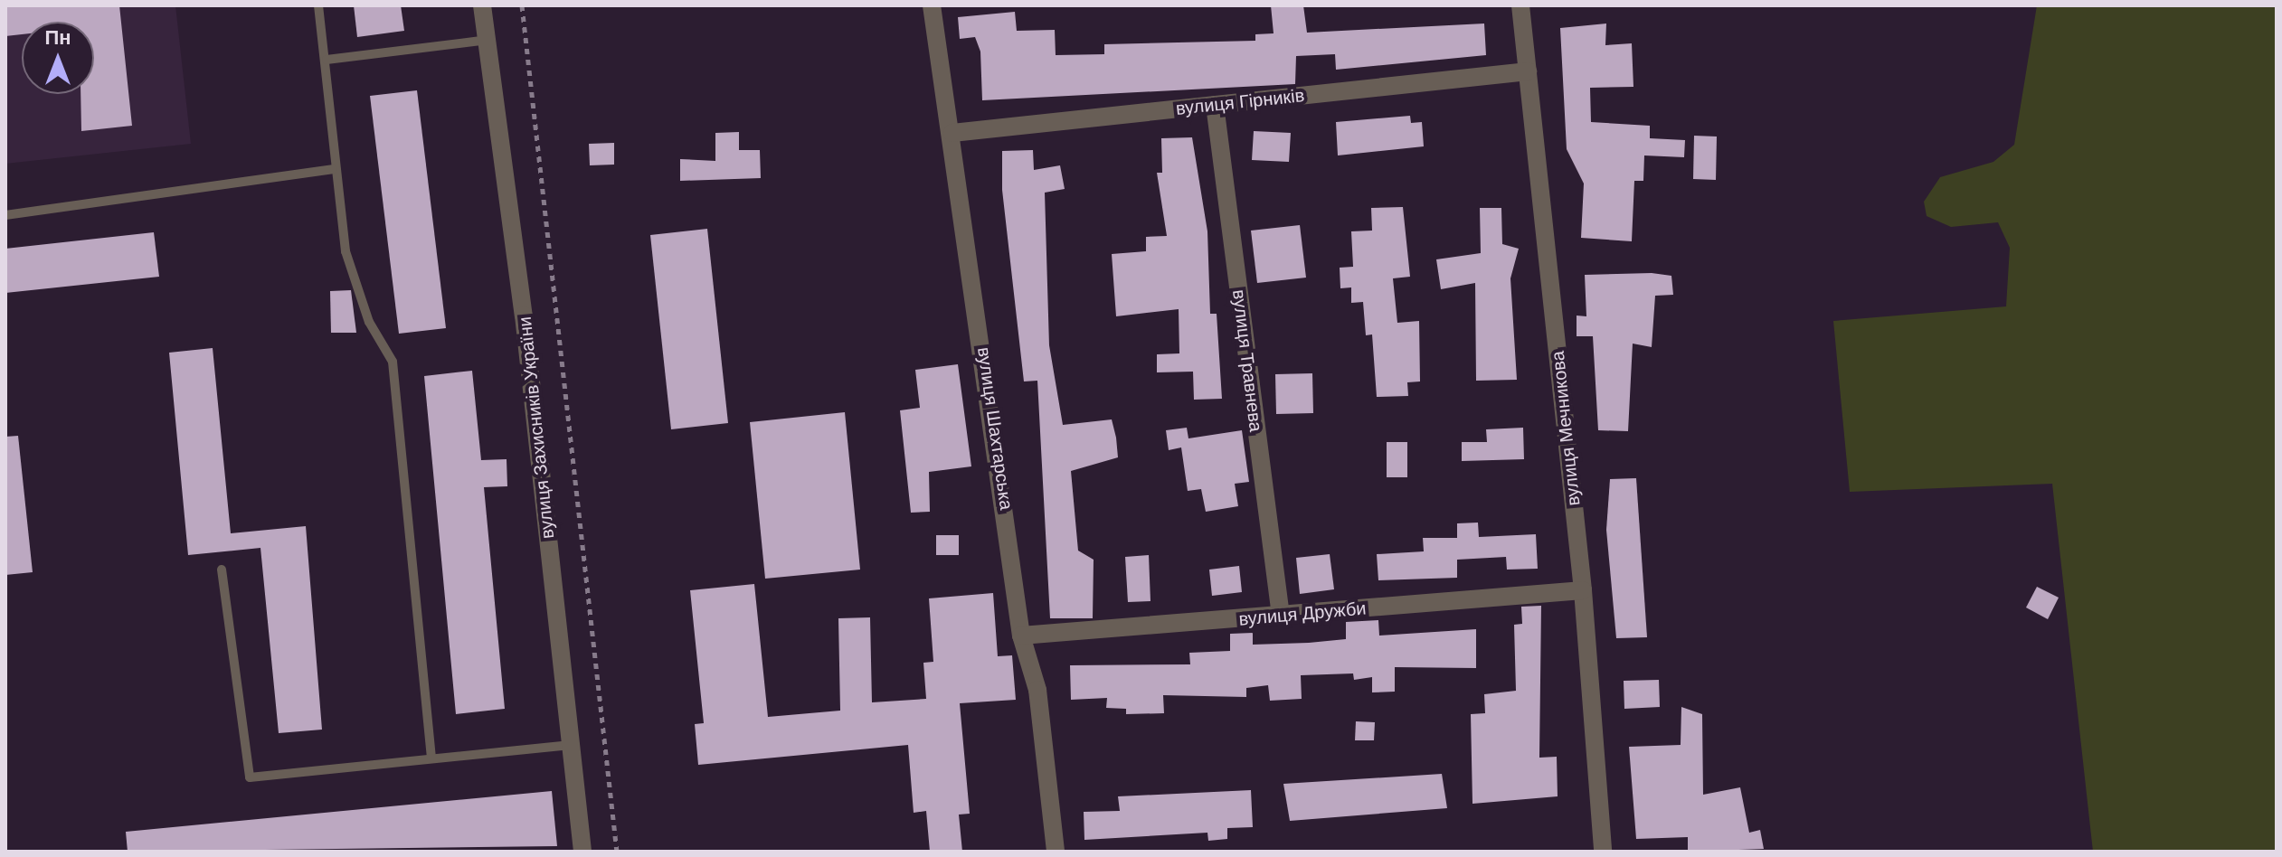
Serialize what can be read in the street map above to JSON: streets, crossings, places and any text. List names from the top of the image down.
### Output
{
  "streets": {
    "street": [
      "вулиця Гірників",
      "вулиця Травнева",
      "вулиця Захисників України",
      "вулиця Шахтарська",
      "вулиця Мечникова",
      "вулиця Дружби"
    ]
  },
  "crossings": [
    ["вулиця Гірників", "вулиця Травнева"],
    ["вулиця Гірників", "вулиця Шахтарська"],
    ["вулиця Гірників", "вулиця Мечникова"],
    ["вулиця Травнева", "вулиця Дружби"],
    ["вулиця Шахтарська", "вулиця Дружби"],
    ["вулиця Мечникова", "вулиця Дружби"]
  ],
  "north": "top"
}
